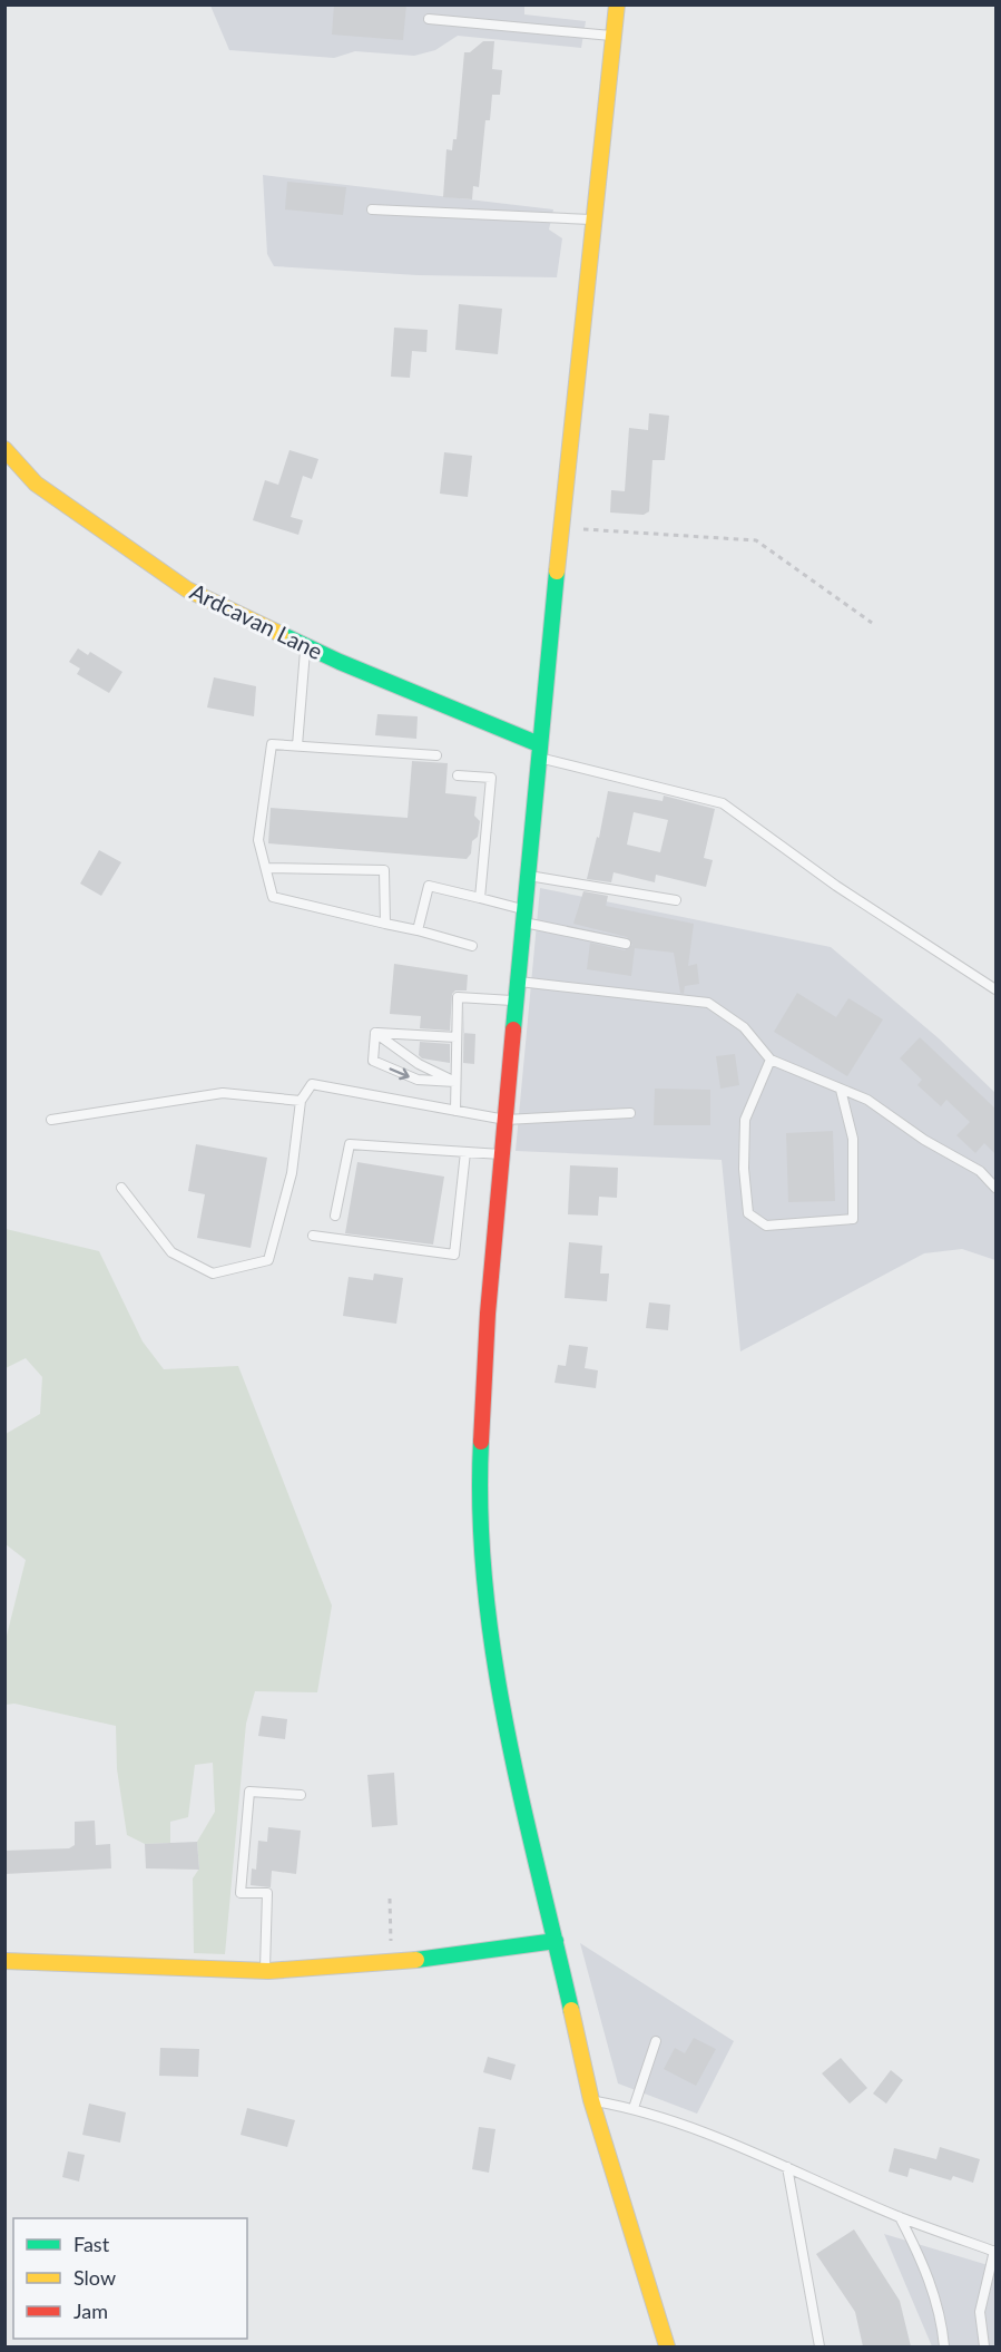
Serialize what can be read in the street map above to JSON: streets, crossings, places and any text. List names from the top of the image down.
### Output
{
  "streets": {
    "main road": ["Ardcavan Lane"]
  },
  "legend": ["Fast", "Slow", "Jam"]
}
